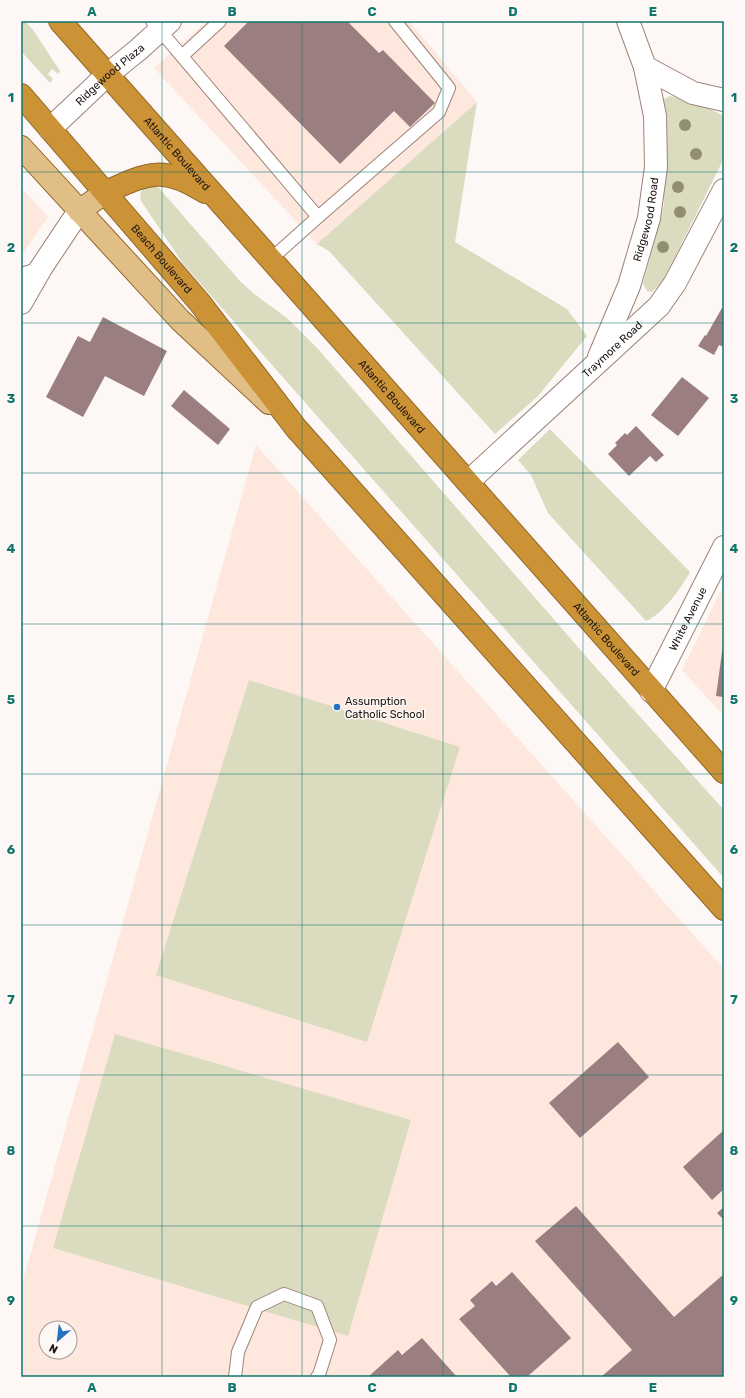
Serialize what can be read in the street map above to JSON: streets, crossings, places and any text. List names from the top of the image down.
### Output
{
  "streets": {
    "highway": ["Atlantic Boulevard", "Beach Boulevard"],
    "street": [
      "Ridgewood Plaza",
      "Ridgewood Road",
      "Traymore Road",
      "White Avenue"
    ]
  },
  "crossings": [
    ["Ridgewood Plaza", "Atlantic Boulevard"],
    ["Ridgewood Plaza", "Beach Boulevard"],
    ["Atlantic Boulevard", "Traymore Road"],
    ["Atlantic Boulevard", "White Avenue"],
    ["Ridgewood Road", "Traymore Road"]
  ],
  "places": ["Assumption Catholic School"],
  "north": "bottom left",
  "grid": {
    "columns": [
      "A",
      "B",
      "C",
      "D",
      "E"
    ],
    "rows": [
      "1",
      "2",
      "3",
      "4",
      "5",
      "6",
      "7",
      "8",
      "9"
    ]
  }
}
